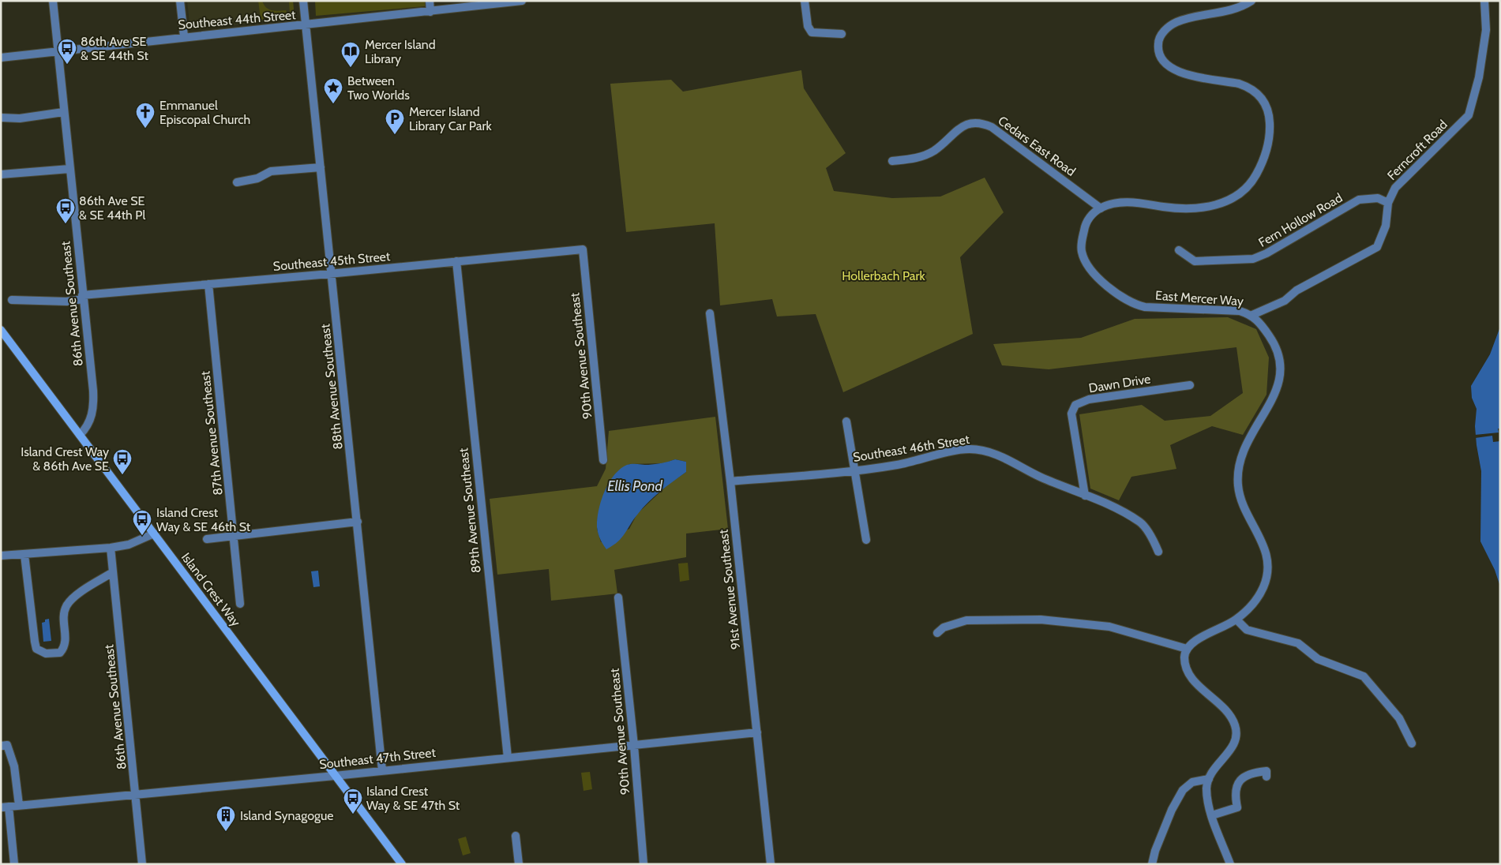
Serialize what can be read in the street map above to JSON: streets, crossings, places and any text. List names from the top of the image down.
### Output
{
  "streets": {
    "main road": ["Island Crest Way"],
    "street": [
      "Southeast 44th Street",
      "Cedars East Road",
      "Ferncroft Road",
      "Fern Hollow Road",
      "Southeast 45th Street",
      "East Mercer Way",
      "86th Avenue Southeast",
      "90th Avenue Southeast",
      "Dawn Drive",
      "88th Avenue Southeast",
      "87th Avenue Southeast",
      "Southeast 46th Street",
      "89th Avenue Southeast",
      "91st Avenue Southeast",
      "Southeast 47th Street"
    ]
  },
  "crossings": [
    ["Southeast 44th Street", "86th Avenue Southeast"],
    ["Southeast 44th Street", "88th Avenue Southeast"],
    ["Cedars East Road", "East Mercer Way"],
    ["Ferncroft Road", "Fern Hollow Road"],
    ["Ferncroft Road", "East Mercer Way"],
    ["Southeast 45th Street", "86th Avenue Southeast"],
    ["Southeast 45th Street", "90th Avenue Southeast"],
    ["Southeast 45th Street", "88th Avenue Southeast"],
    ["Southeast 45th Street", "87th Avenue Southeast"],
    ["Southeast 45th Street", "89th Avenue Southeast"],
    ["86th Avenue Southeast", "Island Crest Way"],
    ["86th Avenue Southeast", "Southeast 47th Street"],
    ["90th Avenue Southeast", "Southeast 47th Street"],
    ["Dawn Drive", "Southeast 46th Street"],
    ["88th Avenue Southeast", "Southeast 47th Street"],
    ["Southeast 46th Street", "91st Avenue Southeast"],
    ["89th Avenue Southeast", "Southeast 47th Street"],
    ["Island Crest Way", "Southeast 47th Street"],
    ["91st Avenue Southeast", "Southeast 47th Street"]
  ],
  "water": ["Ellis Pond"],
  "parks": ["Hollerbach Park"],
  "places": {
    "bus stop": [
      "86th Ave SE & SE 44th St",
      "86th Ave SE & SE 44th Pl",
      "Island Crest Way & 86th Ave SE",
      "Island Crest Way & SE 46th St",
      "Island Crest Way & SE 47th St"
    ],
    "library": ["Mercer Island Library"],
    "place": ["Between Two Worlds"],
    "church": ["Emmanuel Episcopal Church"],
    "parking": ["Mercer Island Library Car Park"],
    "building": ["Island Synagogue"]
  }
}
